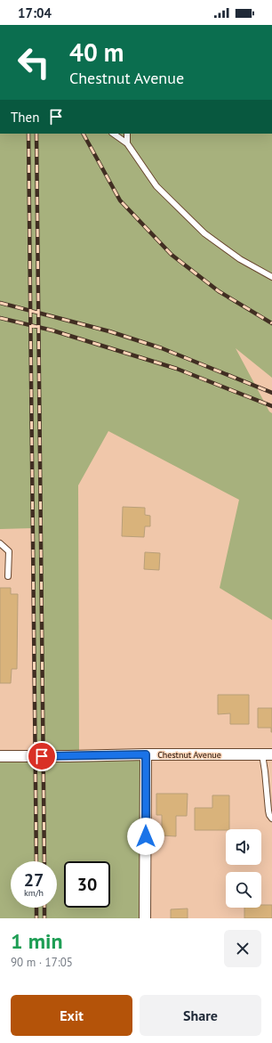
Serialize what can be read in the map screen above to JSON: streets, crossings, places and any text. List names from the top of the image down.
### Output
{
  "streets": {
    "street": ["Chestnut Avenue"]
  },
  "page": {
    "status": "17:04",
    "turn": ["40 m", "Chestnut Avenue"],
    "then": "Then",
    "speed": "27 km/h",
    "limit": "30",
    "heading": ["1 min", "90 m · 17:05"],
    "buttons": ["Exit", "Share"]
  }
}
